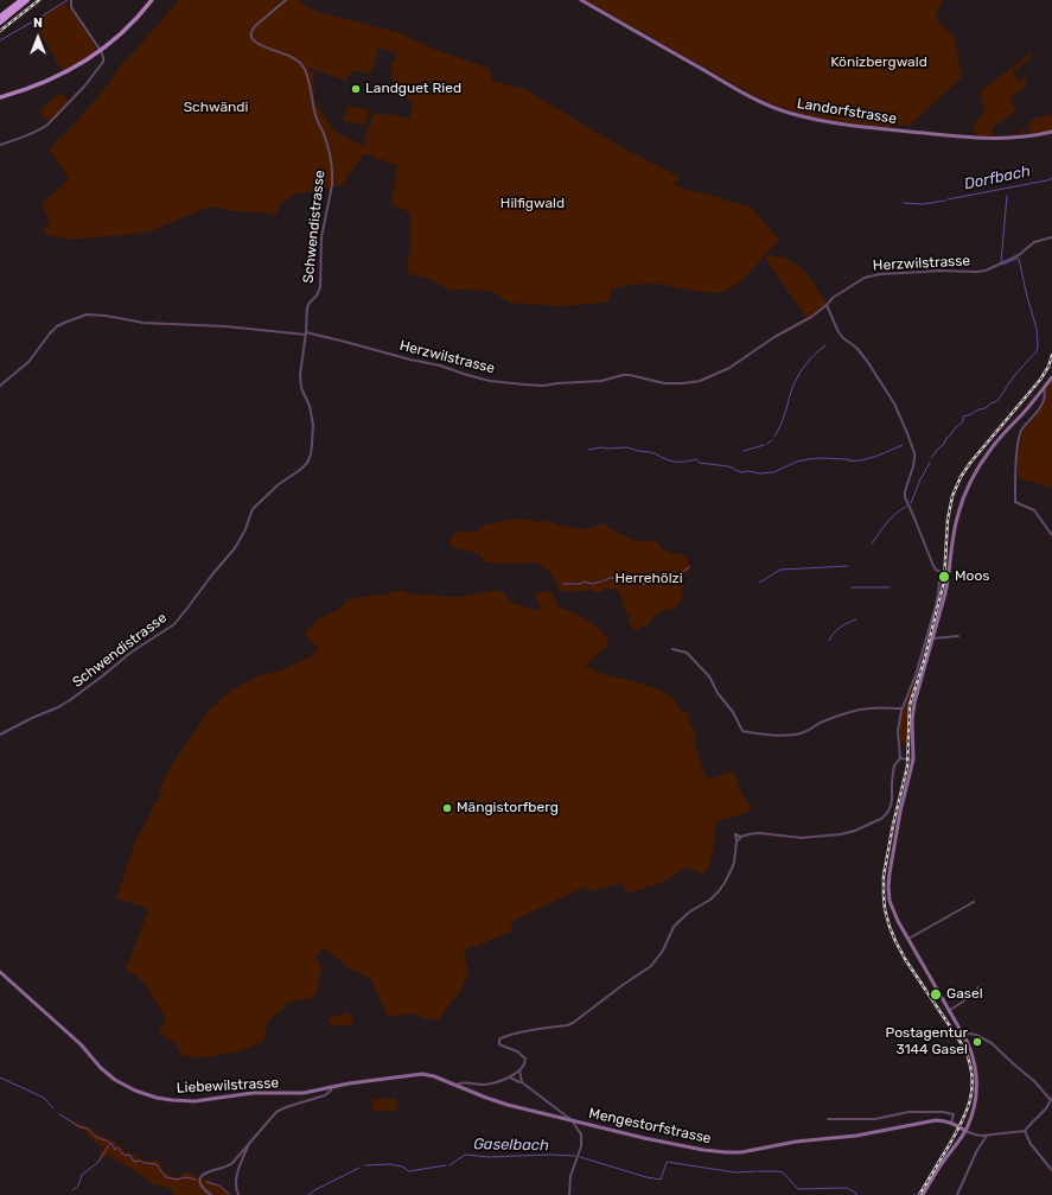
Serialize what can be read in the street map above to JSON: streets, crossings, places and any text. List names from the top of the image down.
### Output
{
  "streets": {
    "street": [
      "Landorfstrasse",
      "Schwendistrasse",
      "Herzwilstrasse",
      "Liebewilstrasse",
      "Mengestorfstrasse"
    ]
  },
  "crossings": [
    ["Schwendistrasse", "Herzwilstrasse"],
    ["Liebewilstrasse", "Mengestorfstrasse"]
  ],
  "water": ["Dorfbach", "Gaselbach"],
  "parks": [
    "Könizbergwald",
    "Schwändi",
    "Hilfigwald",
    "Herrehölzi"
  ],
  "places": [
    "Landguet Ried",
    "Moos",
    "Mängistorfberg",
    "Gasel",
    "Postagentur 3144 Gasel"
  ],
  "north": "top"
}
